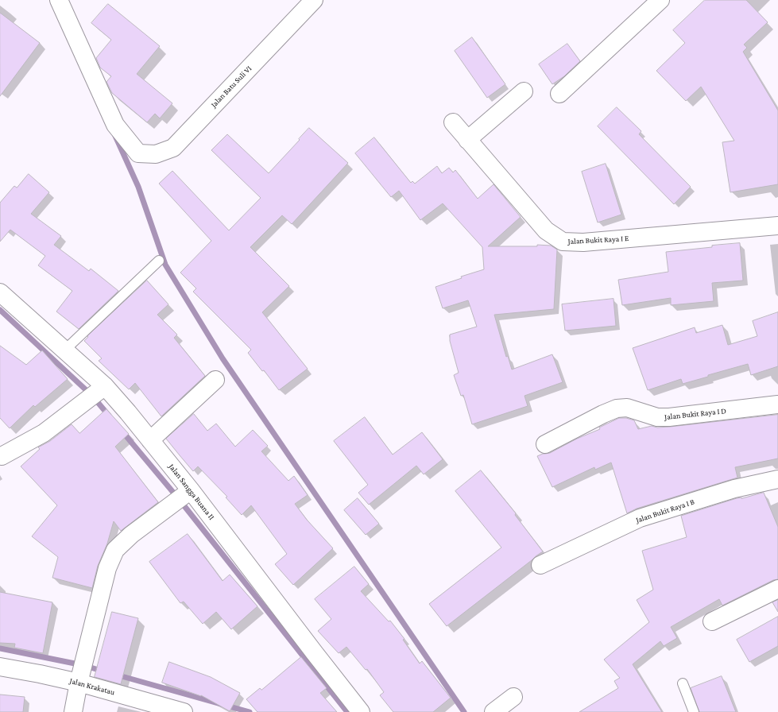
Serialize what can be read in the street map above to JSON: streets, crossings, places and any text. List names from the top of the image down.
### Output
{
  "streets": {
    "street": [
      "Jalan Batu Suli VI",
      "Jalan Bukit Raya I E",
      "Jalan Bukit Raya I D",
      "Jalan Sangga Buana II",
      "Jalan Bukit Raya I B",
      "Jalan Krakatau"
    ]
  }
}
